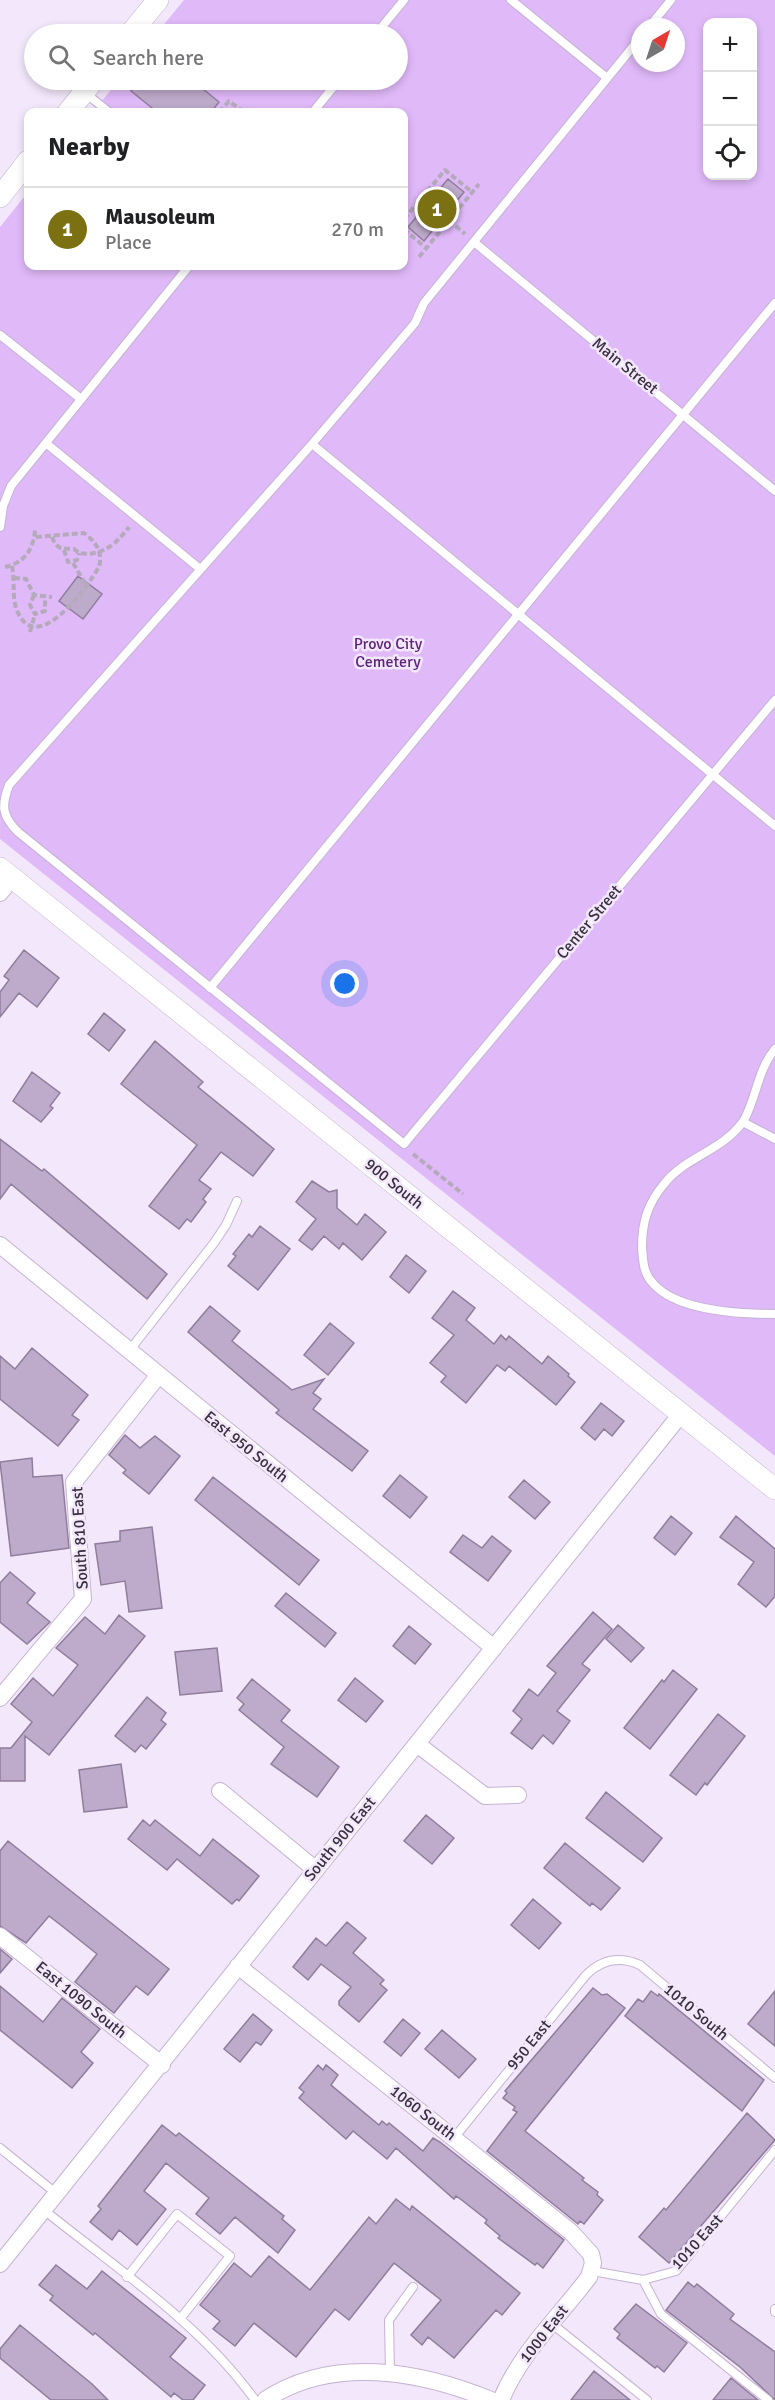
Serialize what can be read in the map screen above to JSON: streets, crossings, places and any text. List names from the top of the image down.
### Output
{
  "streets": {
    "street": [
      "900 South",
      "East 950 South",
      "South 810 East",
      "South 900 East",
      "East 1090 South",
      "1060 South",
      "1000 East"
    ],
    "lane": [
      "Main Street",
      "Center Street",
      "1010 South",
      "950 East",
      "1010 East"
    ]
  },
  "crossings": [
    ["900 South", "South 900 East"],
    ["East 950 South", "South 810 East"],
    ["East 950 South", "South 900 East"],
    ["South 900 East", "East 1090 South"],
    ["South 900 East", "1060 South"],
    ["1010 South", "950 East"],
    ["950 East", "1060 South"],
    ["1060 South", "1010 East"],
    ["1060 South", "1000 East"],
    ["1010 East", "1000 East"]
  ],
  "parks": ["Provo City Cemetery"],
  "north": "top right",
  "page": {
    "map_buttons": ["+", "−"],
    "search": "Search here",
    "heading": "Nearby",
    "list": [
      {
        "mark": "1",
        "name": "Mausoleum",
        "note": "Place",
        "value": "270 m"
      }
    ],
    "pins": "1"
  }
}
